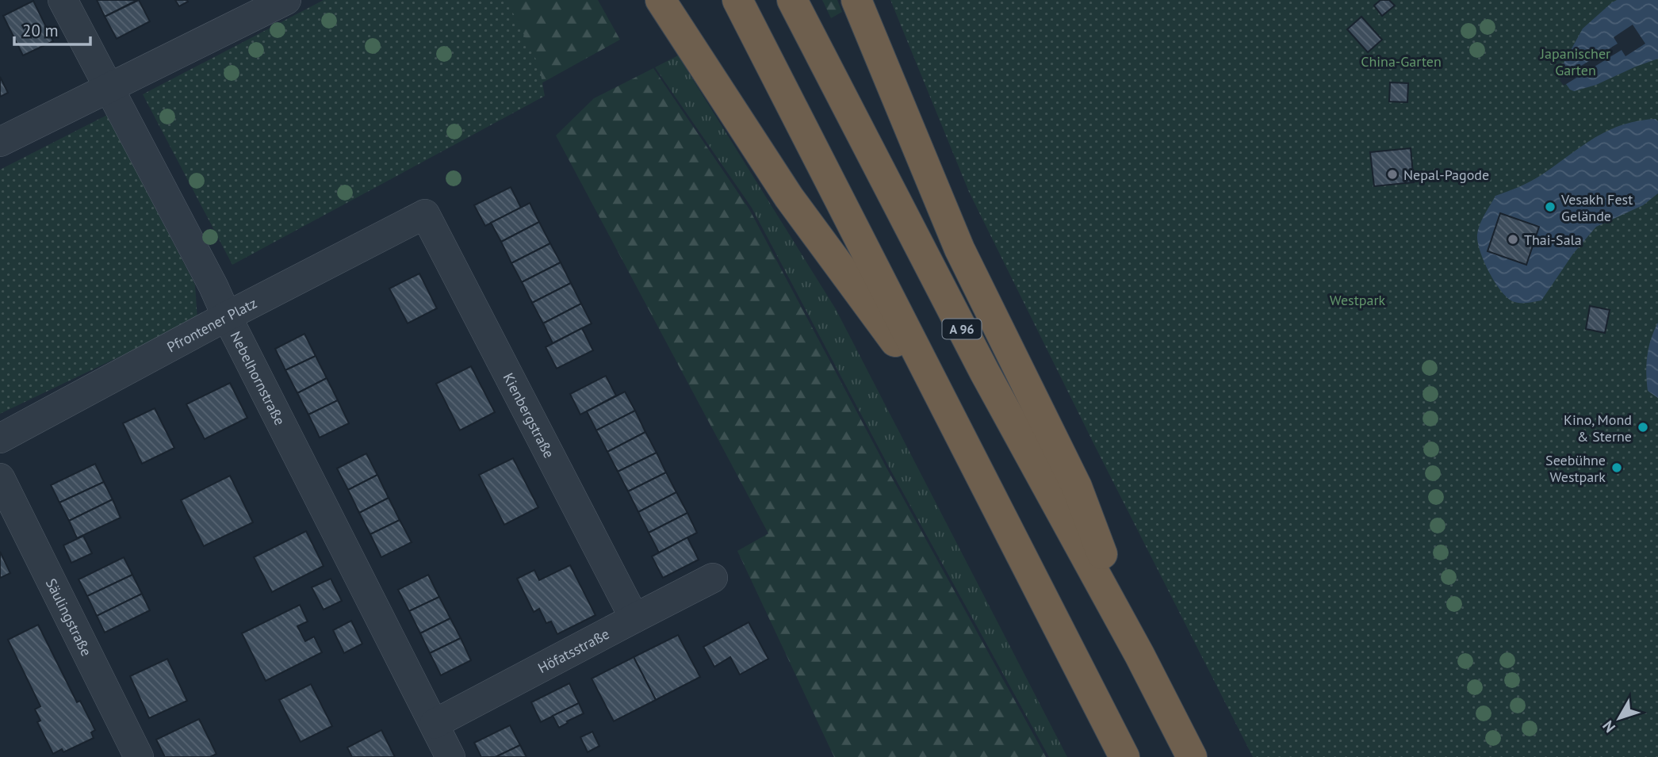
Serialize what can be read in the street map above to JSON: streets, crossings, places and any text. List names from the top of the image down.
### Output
{
  "streets": {
    "highway": ["A 96"],
    "street": [
      "Pfrontener Platz",
      "Nebelhornstraße",
      "Kienbergstraße",
      "Säulingstraße",
      "Höfatsstraße"
    ]
  },
  "crossings": [
    ["Pfrontener Platz", "Nebelhornstraße"],
    ["Pfrontener Platz", "Kienbergstraße"],
    ["Nebelhornstraße", "Höfatsstraße"],
    ["Kienbergstraße", "Höfatsstraße"]
  ],
  "parks": ["Japanischer Garten", "China-Garten", "Westpark"],
  "places": [
    "Nepal-Pagode",
    "Vesakh Fest Gelände",
    "Thai-Sala",
    "Kino, Mond & Sterne",
    "Seebühne Westpark"
  ],
  "scale_bar": "20 m",
  "north": "bottom left"
}
